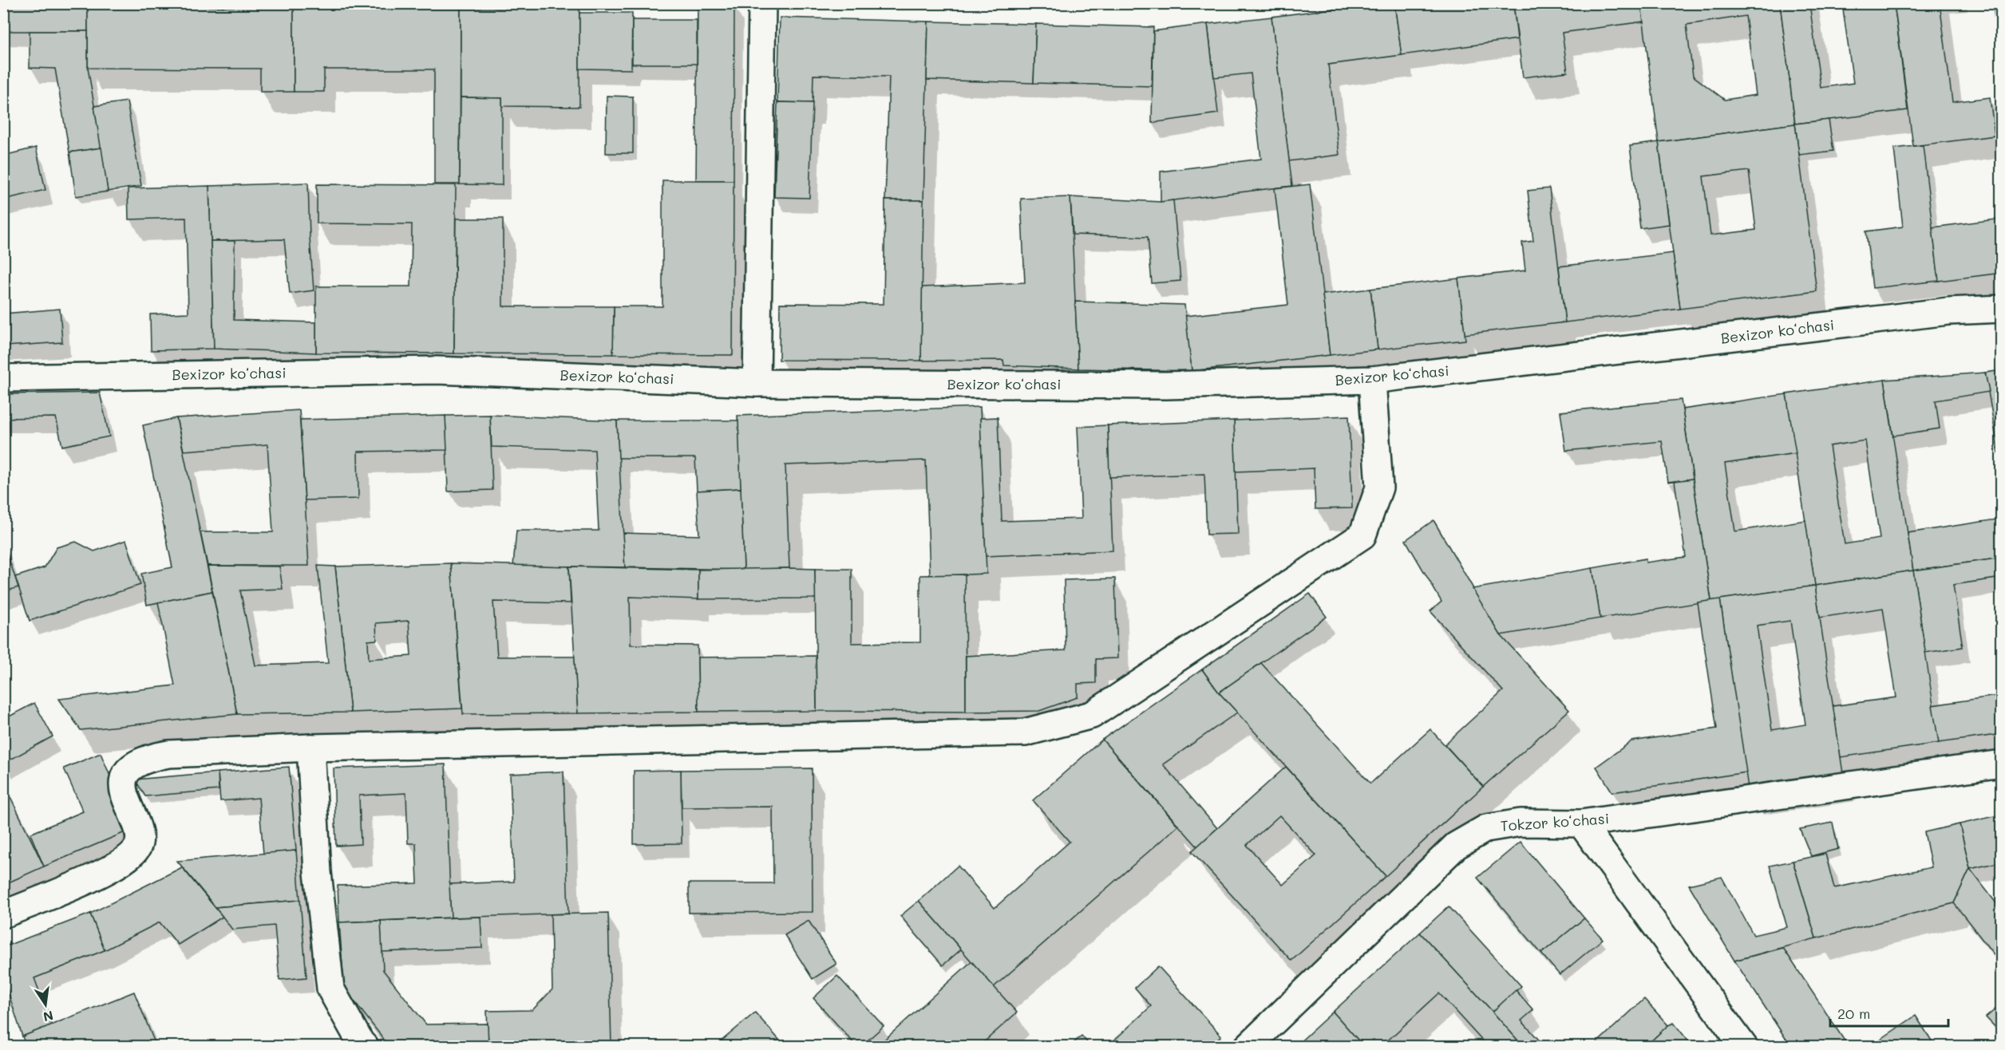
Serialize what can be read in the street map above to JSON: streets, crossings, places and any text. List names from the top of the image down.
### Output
{
  "streets": {
    "street": ["Bexizor koʻchasi", "Tokzor koʻchasi"]
  },
  "scale_bar": "20 m",
  "north": "bottom"
}
